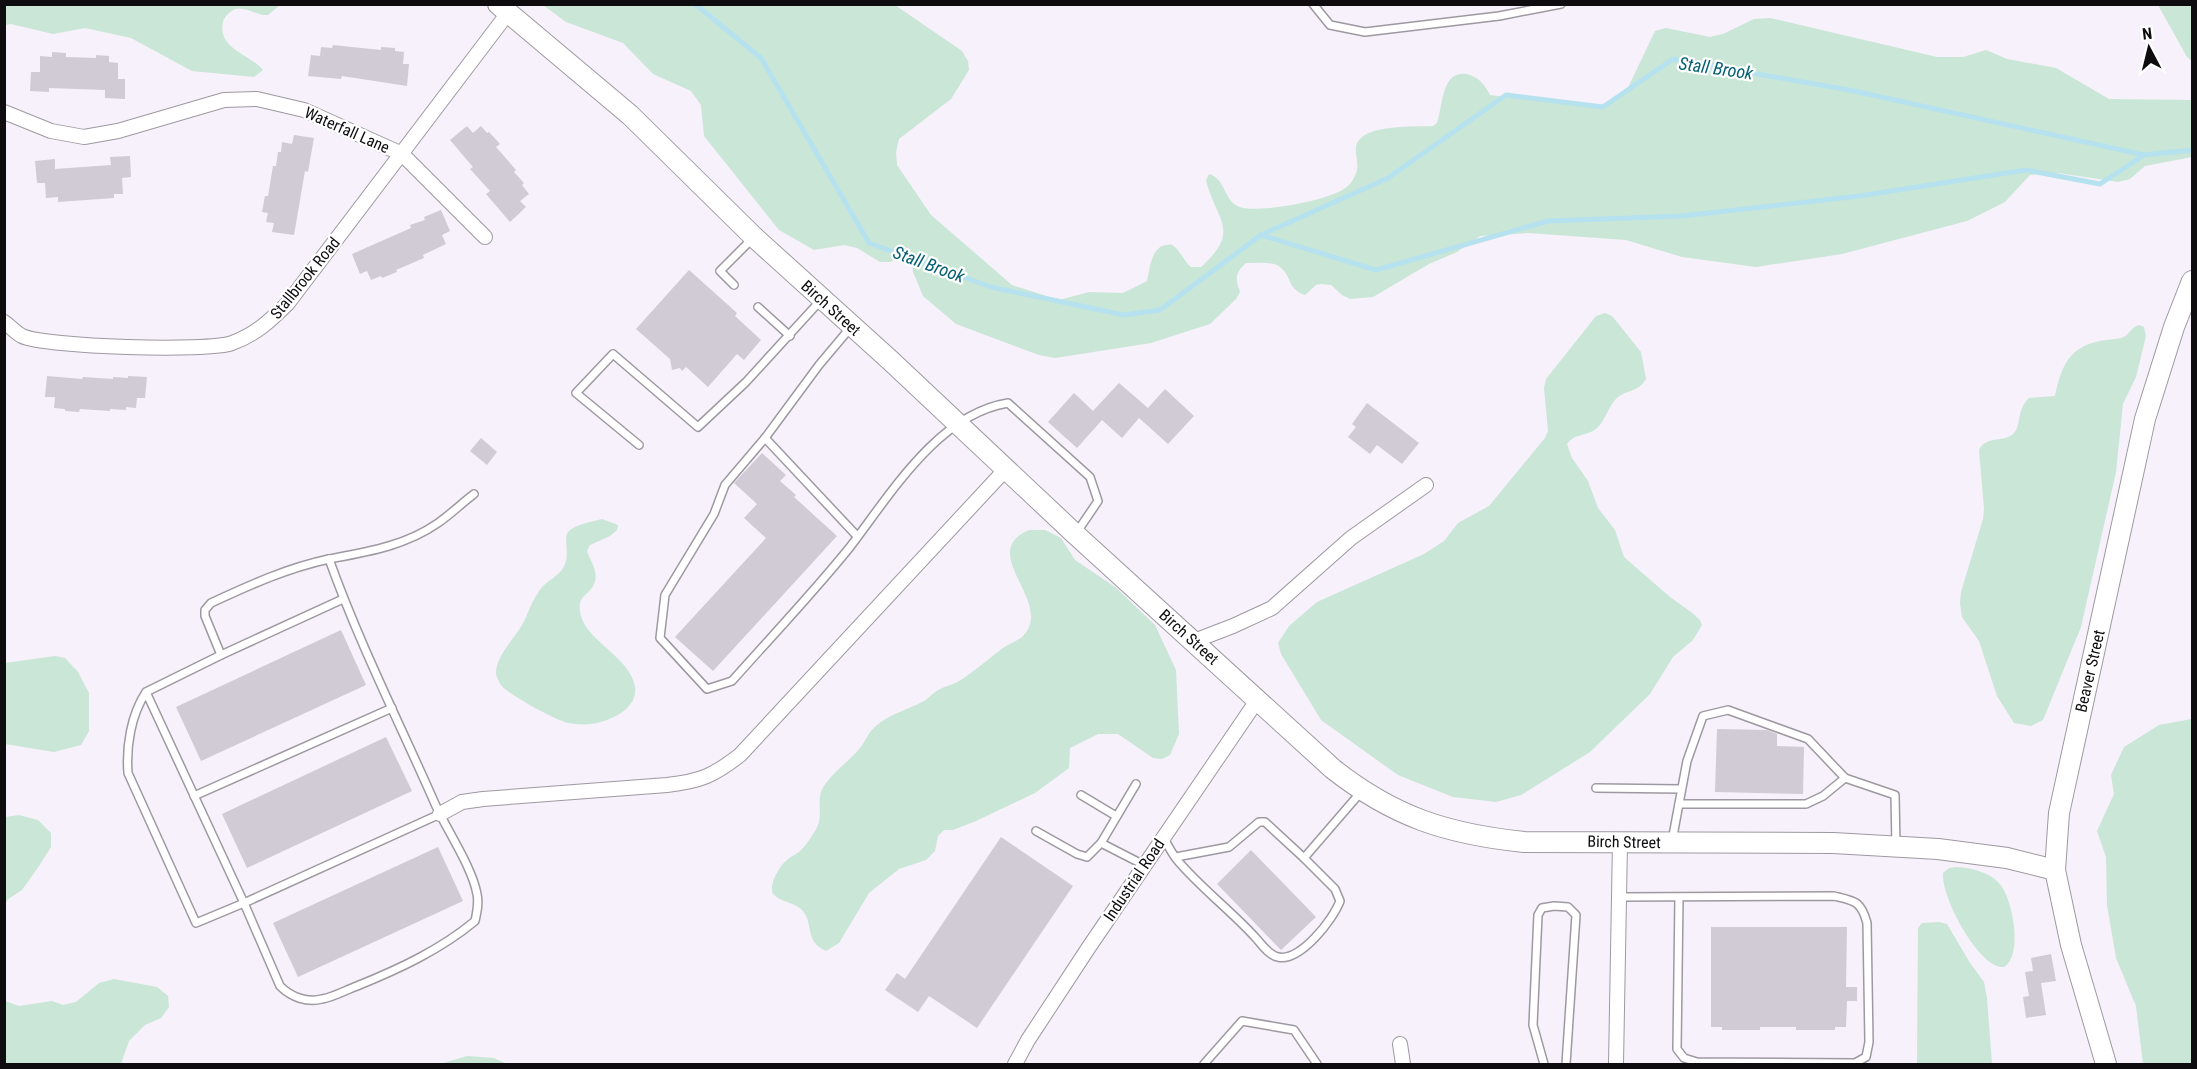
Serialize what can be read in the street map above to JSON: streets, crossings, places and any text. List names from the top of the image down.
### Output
{
  "streets": {
    "street": [
      "Waterfall Lane",
      "Stallbrook Road",
      "Birch Street",
      "Beaver Street",
      "Industrial Road"
    ]
  },
  "crossings": [
    ["Waterfall Lane", "Stallbrook Road"],
    ["Stallbrook Road", "Birch Street"],
    ["Birch Street", "Beaver Street"],
    ["Birch Street", "Industrial Road"]
  ],
  "water": ["Stall Brook"],
  "north": "top"
}
